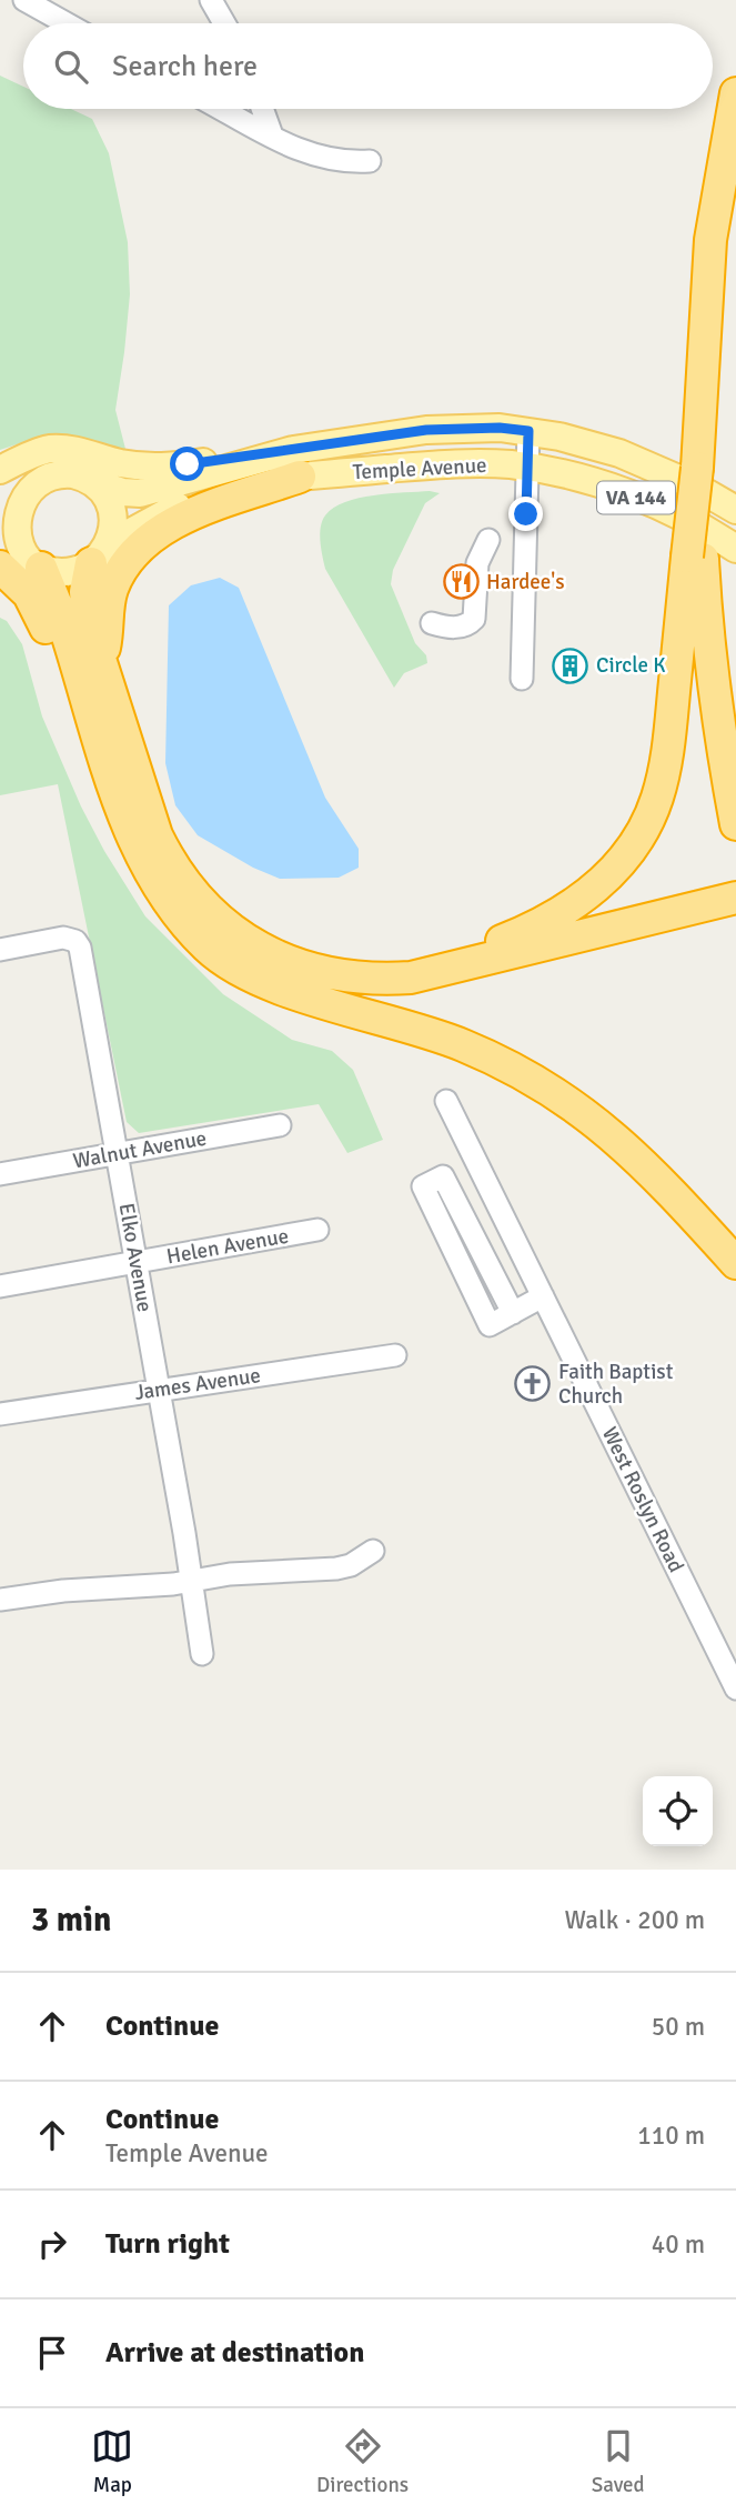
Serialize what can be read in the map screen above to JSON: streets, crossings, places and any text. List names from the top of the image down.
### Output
{
  "streets": {
    "main road": ["Temple Avenue", "VA 144"],
    "street": [
      "Walnut Avenue",
      "Helen Avenue",
      "Elko Avenue",
      "James Avenue",
      "West Roslyn Road"
    ]
  },
  "crossings": [
    ["Temple Avenue", "VA 144"],
    ["Walnut Avenue", "Elko Avenue"],
    ["Helen Avenue", "Elko Avenue"],
    ["Elko Avenue", "James Avenue"]
  ],
  "places": {
    "restaurant": ["Hardee's"],
    "building": ["Circle K"],
    "church": ["Faith Baptist Church"]
  },
  "page": {
    "search": "Search here",
    "heading": ["3 min", "Walk · 200 m"],
    "list": [
      ["Continue", "50 m"],
      ["Continue", "Temple Avenue", "110 m"],
      ["Turn right", "40 m"],
      "Arrive at destination"
    ],
    "nav": ["Map", "Directions", "Saved"]
  }
}
